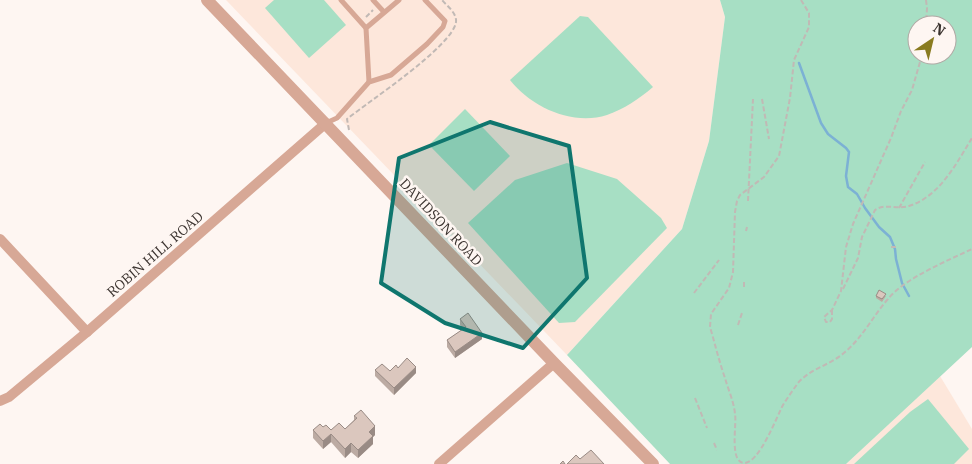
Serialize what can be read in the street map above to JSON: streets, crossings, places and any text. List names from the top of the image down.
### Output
{
  "streets": {
    "street": ["DAVIDSON ROAD", "ROBIN HILL ROAD"]
  },
  "crossings": [
    ["DAVIDSON ROAD", "ROBIN HILL ROAD"]
  ],
  "north": "top right"
}
